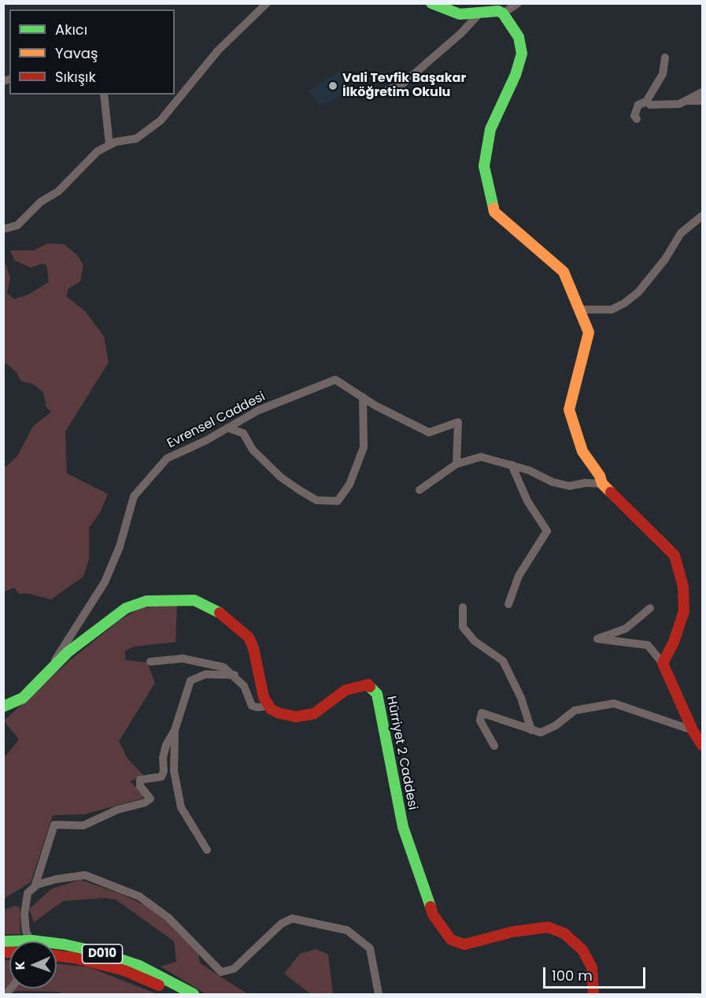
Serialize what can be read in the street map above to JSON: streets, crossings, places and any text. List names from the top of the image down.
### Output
{
  "streets": {
    "main road": ["Hürriyet 2 Caddesi", "D010"],
    "street": ["Evrensel Caddesi"]
  },
  "places": ["Vali Tevfik Başakar İlköğretim Okulu"],
  "legend": ["Akıcı", "Yavaş", "Sıkışık"],
  "scale_bar": "100 m",
  "north": "left"
}
